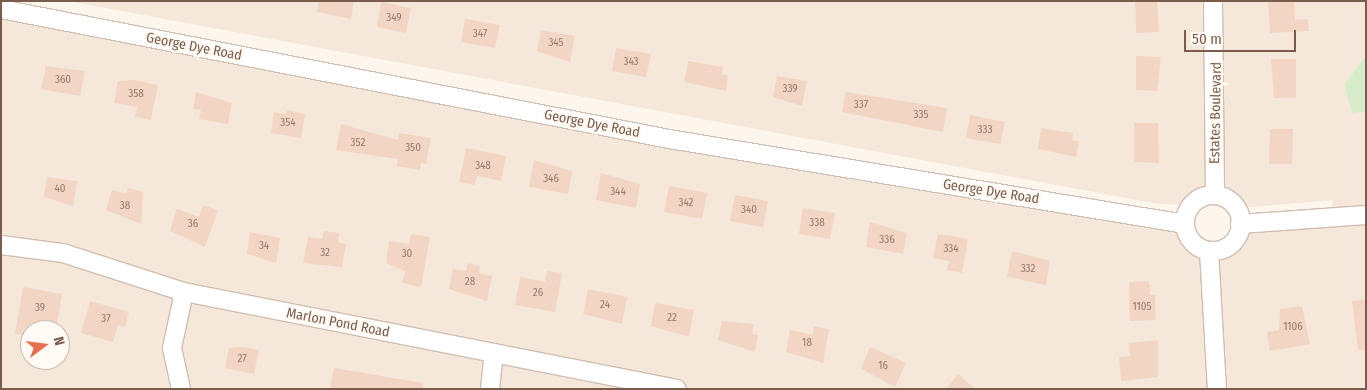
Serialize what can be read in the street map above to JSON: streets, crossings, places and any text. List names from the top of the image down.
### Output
{
  "streets": {
    "street": ["George Dye Road", "Estates Boulevard", "Marlon Pond Road"]
  },
  "crossings": [
    ["George Dye Road", "Estates Boulevard"]
  ],
  "house_numbers": [
    "349",
    "347",
    "345",
    "343",
    "360",
    "339",
    "358",
    "337",
    "335",
    "354",
    "333",
    "352",
    "350",
    "348",
    "346",
    "40",
    "344",
    "342",
    "38",
    "340",
    "338",
    "36",
    "336",
    "34",
    "334",
    "32",
    "30",
    "332",
    "28",
    "26",
    "24",
    "1105",
    "39",
    "22",
    "37",
    "1106",
    "18",
    "27",
    "16"
  ],
  "scale_bar": "50 m",
  "north": "right"
}
